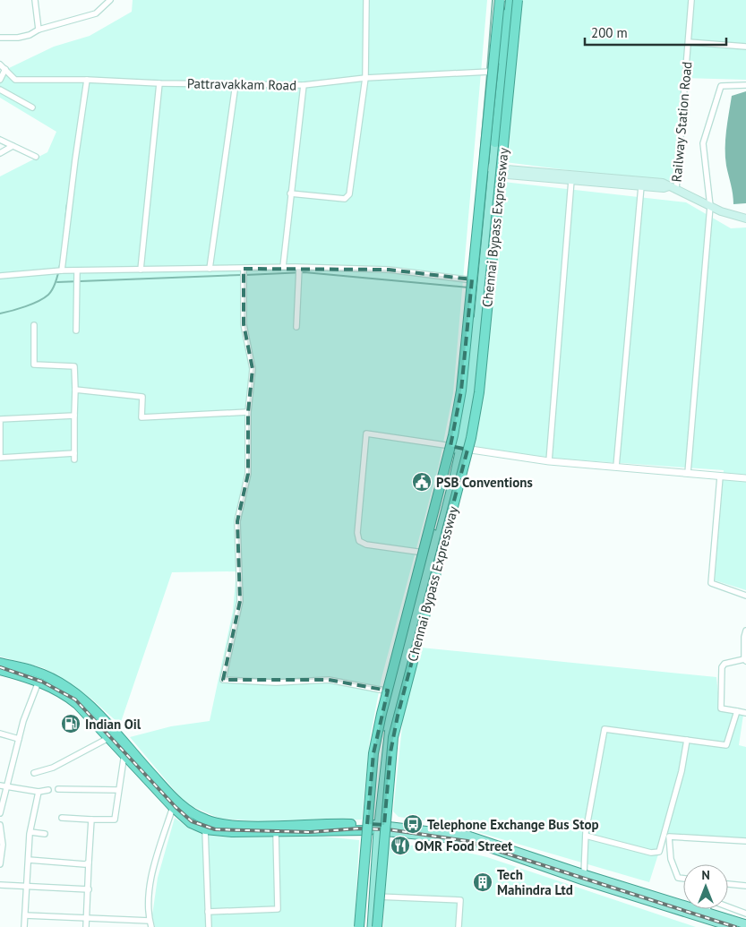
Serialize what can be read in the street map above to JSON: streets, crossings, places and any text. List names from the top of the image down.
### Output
{
  "streets": {
    "highway": ["Chennai Bypass Expressway"],
    "street": ["Pattravakkam Road", "Railway Station Road"]
  },
  "places": {
    "public building": ["PSB Conventions"],
    "fuel station": ["Indian Oil"],
    "bus stop": ["Telephone Exchange Bus Stop"],
    "restaurant": ["OMR Food Street"],
    "building": ["Tech Mahindra Ltd"]
  },
  "scale_bar": "200 m",
  "north": "top"
}
